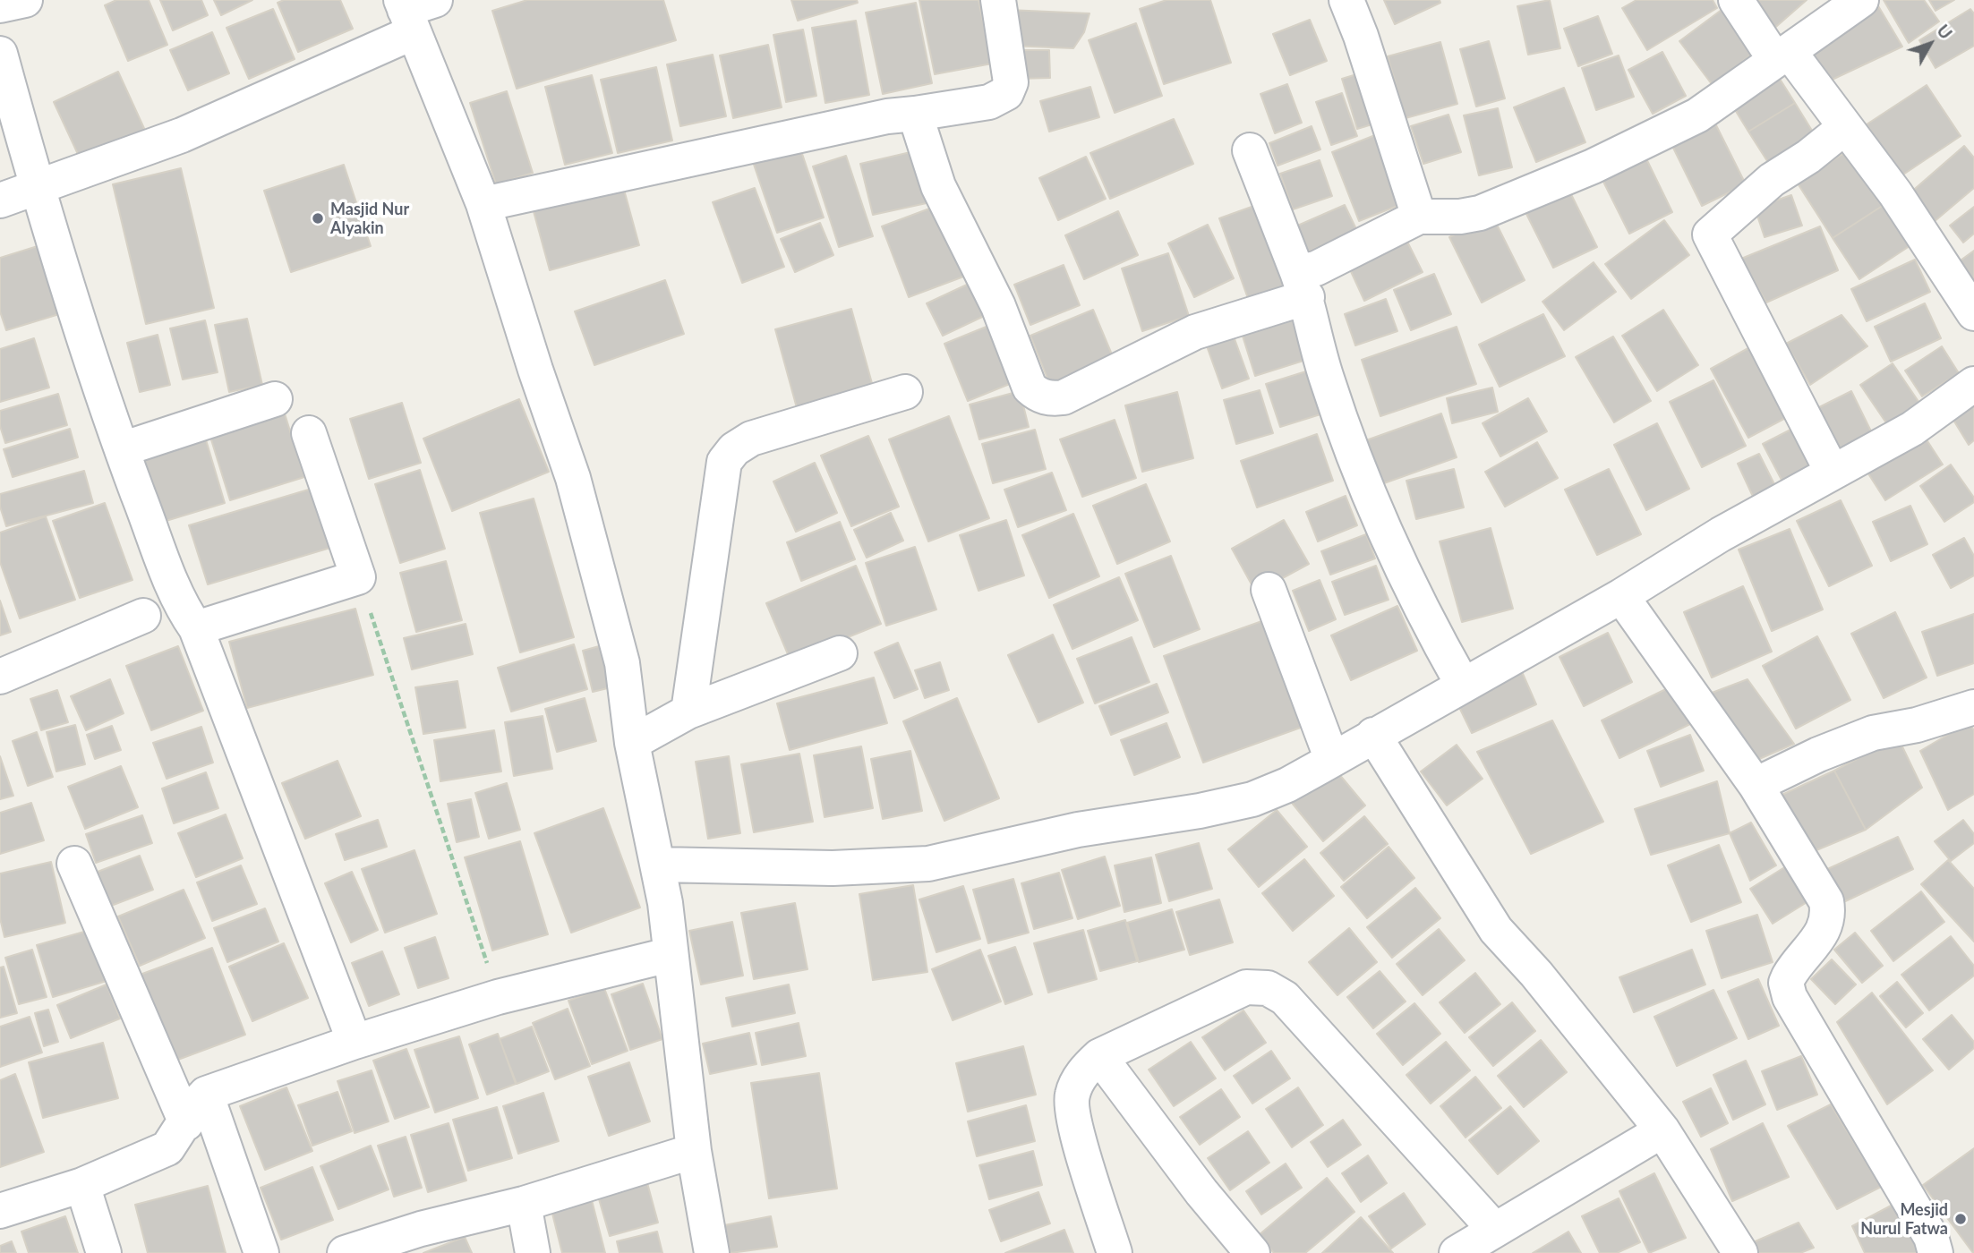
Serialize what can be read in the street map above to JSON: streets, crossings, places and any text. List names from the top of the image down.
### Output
{
  "places": ["Masjid Nur Alyakin", "Mesjid Nurul Fatwa"],
  "north": "top right"
}
